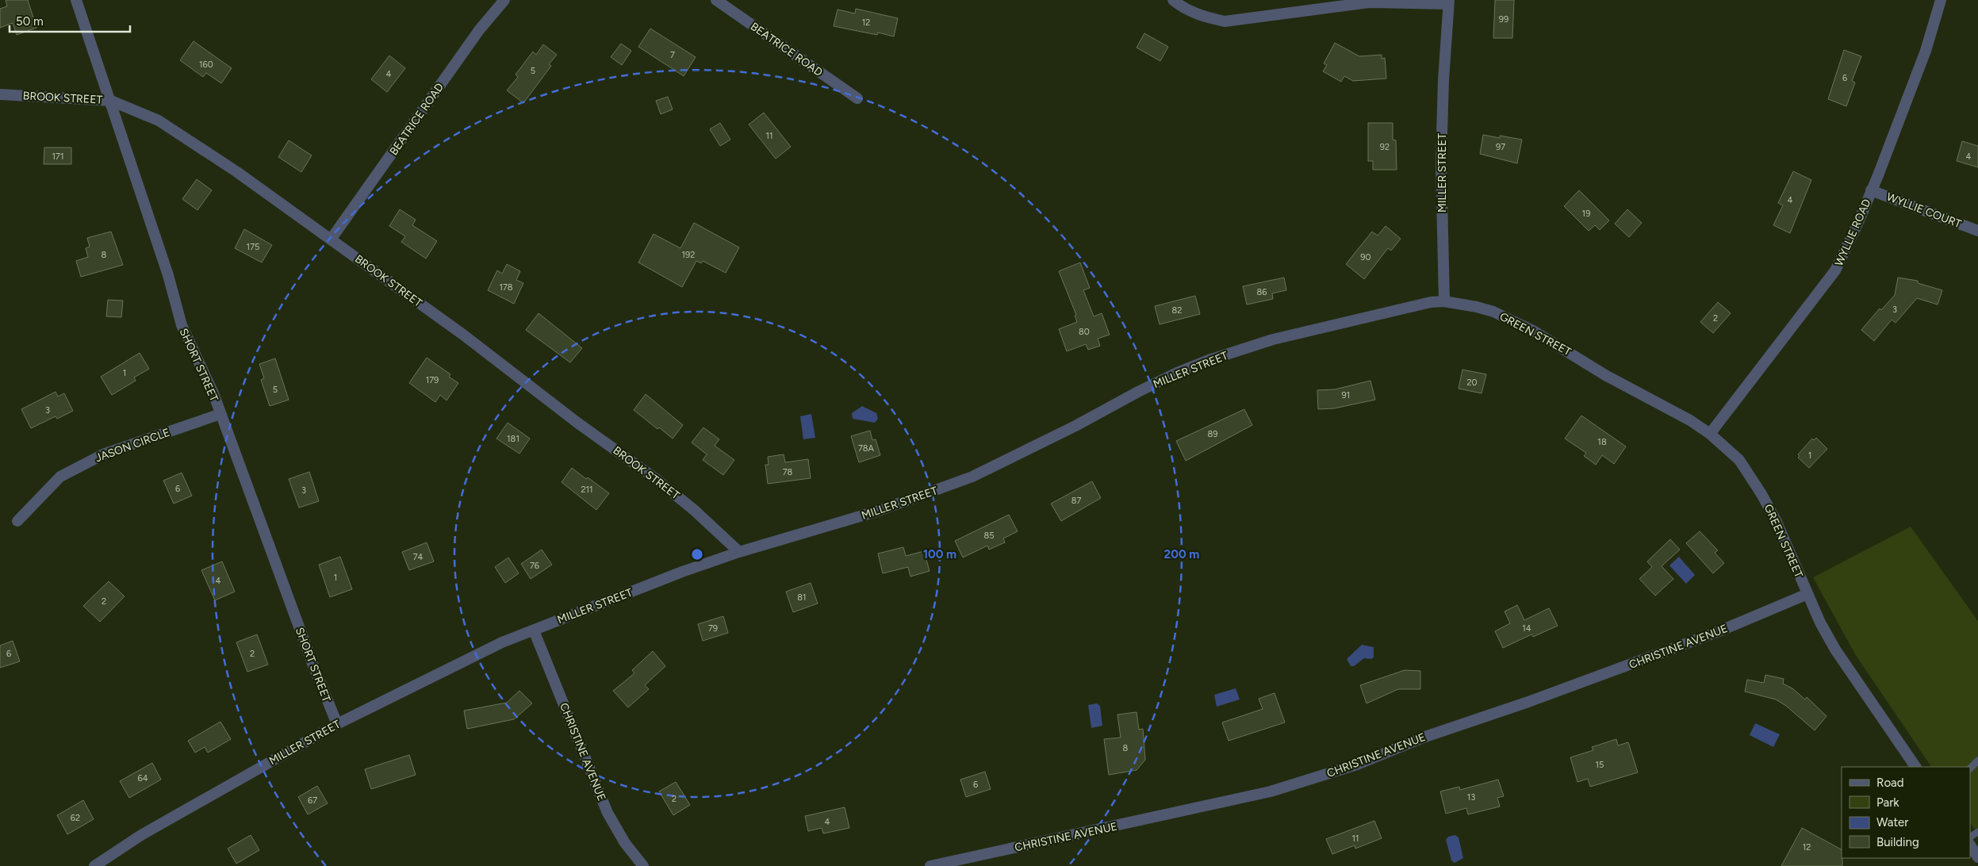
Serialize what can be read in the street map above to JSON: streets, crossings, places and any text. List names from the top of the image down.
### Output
{
  "streets": {
    "street": [
      "BEATRICE ROAD",
      "BROOK STREET",
      "MILLER STREET",
      "WYLLIE COURT",
      "WYLLIE ROAD",
      "GREEN STREET",
      "SHORT STREET",
      "JASON CIRCLE",
      "CHRISTINE AVENUE"
    ]
  },
  "crossings": [
    ["BEATRICE ROAD", "BROOK STREET"],
    ["BROOK STREET", "MILLER STREET"],
    ["BROOK STREET", "SHORT STREET"],
    ["MILLER STREET", "GREEN STREET"],
    ["MILLER STREET", "SHORT STREET"],
    ["MILLER STREET", "CHRISTINE AVENUE"],
    ["WYLLIE COURT", "WYLLIE ROAD"],
    ["WYLLIE ROAD", "GREEN STREET"],
    ["GREEN STREET", "CHRISTINE AVENUE"],
    ["SHORT STREET", "JASON CIRCLE"]
  ],
  "house_numbers": [
    "99",
    "12",
    "7",
    "160",
    "5",
    "4",
    "6",
    "11",
    "92",
    "97",
    "171",
    "4",
    "4",
    "19",
    "175",
    "8",
    "192",
    "90",
    "178",
    "86",
    "3",
    "82",
    "2",
    "80",
    "1",
    "179",
    "20",
    "5",
    "91",
    "3",
    "89",
    "181",
    "18",
    "78A",
    "1",
    "78",
    "6",
    "211",
    "3",
    "87",
    "85",
    "74",
    "76",
    "1",
    "4",
    "81",
    "2",
    "79",
    "14",
    "6",
    "2",
    "8",
    "15",
    "64",
    "6",
    "13",
    "2",
    "67",
    "62",
    "4",
    "11",
    "12"
  ],
  "legend": [
    "Road",
    "Park",
    "Water",
    "Building"
  ],
  "scale_bar": "50 m",
  "rings": ["100 m", "200 m"]
}
